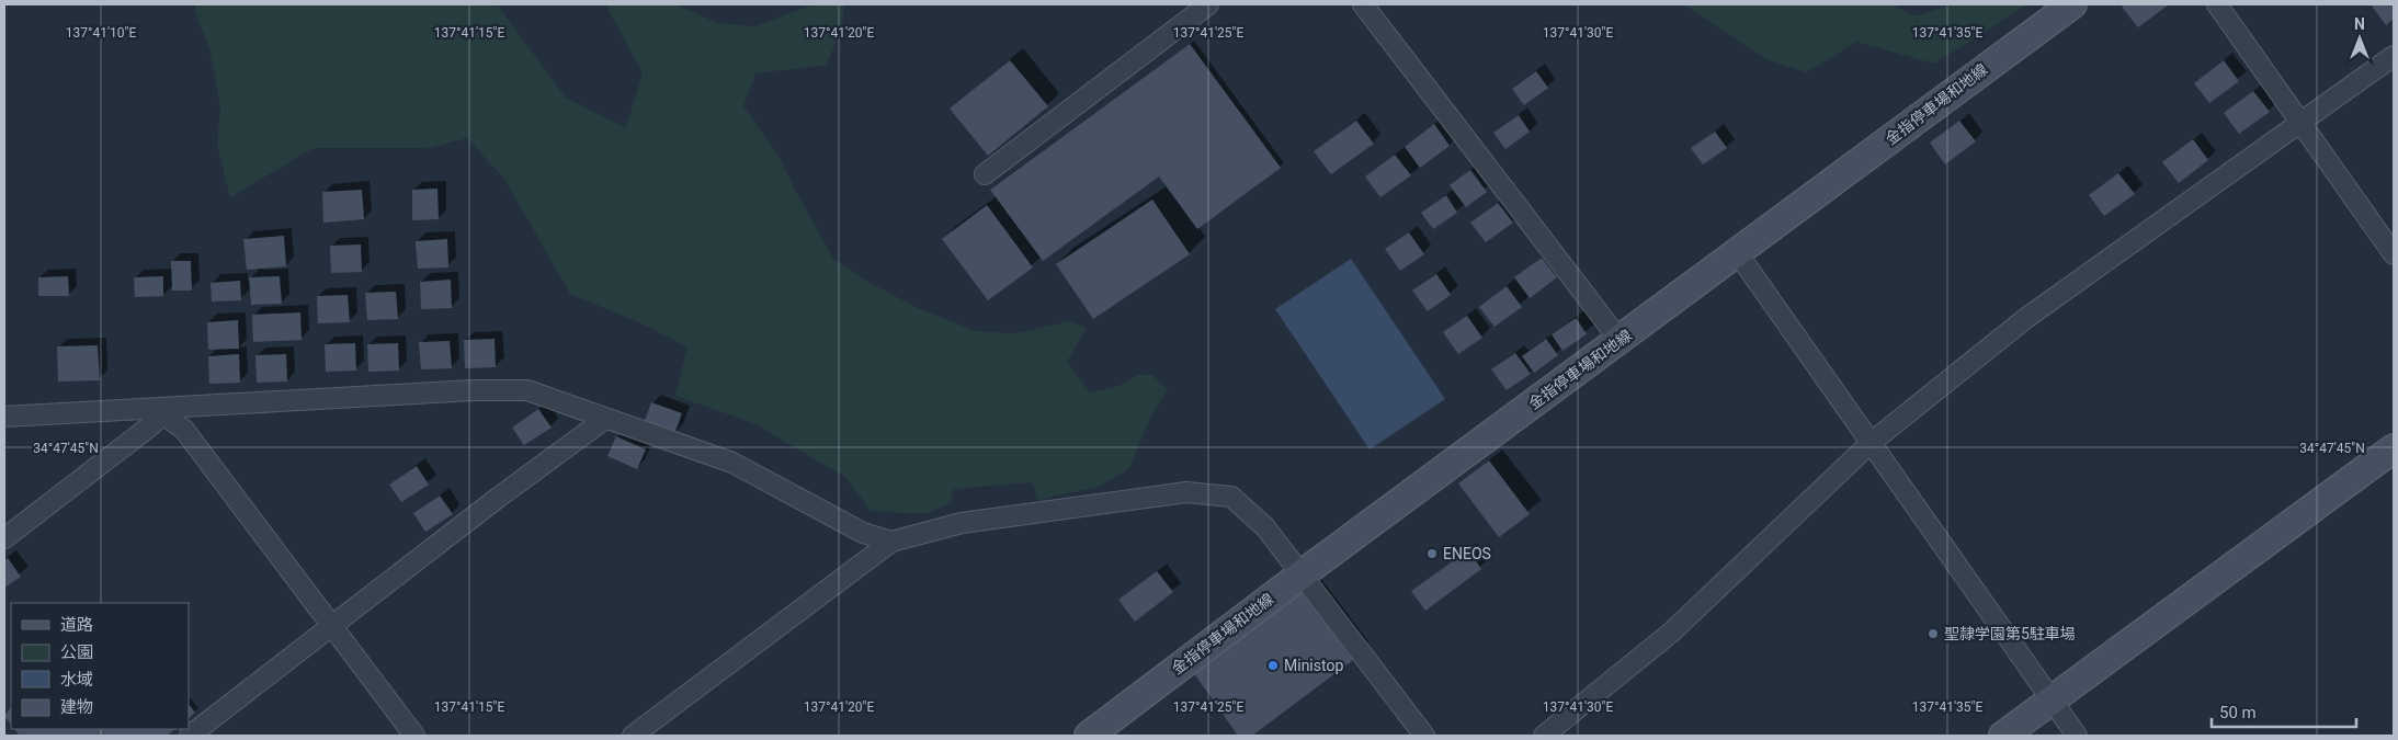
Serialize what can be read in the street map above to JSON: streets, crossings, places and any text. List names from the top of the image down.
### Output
{
  "streets": {
    "main road": ["金指停車場和地線"]
  },
  "places": ["ENEOS", "聖隷学園第5駐車場", "Ministop"],
  "legend": [
    "道路",
    "公園",
    "水域",
    "建物"
  ],
  "scale_bar": "50 m",
  "north": "top",
  "coordinates": [
    "137°41'10\"E",
    "137°41'15\"E",
    "137°41'20\"E",
    "137°41'25\"E",
    "137°41'30\"E",
    "137°41'35\"E",
    "34°47'45\"N"
  ]
}
